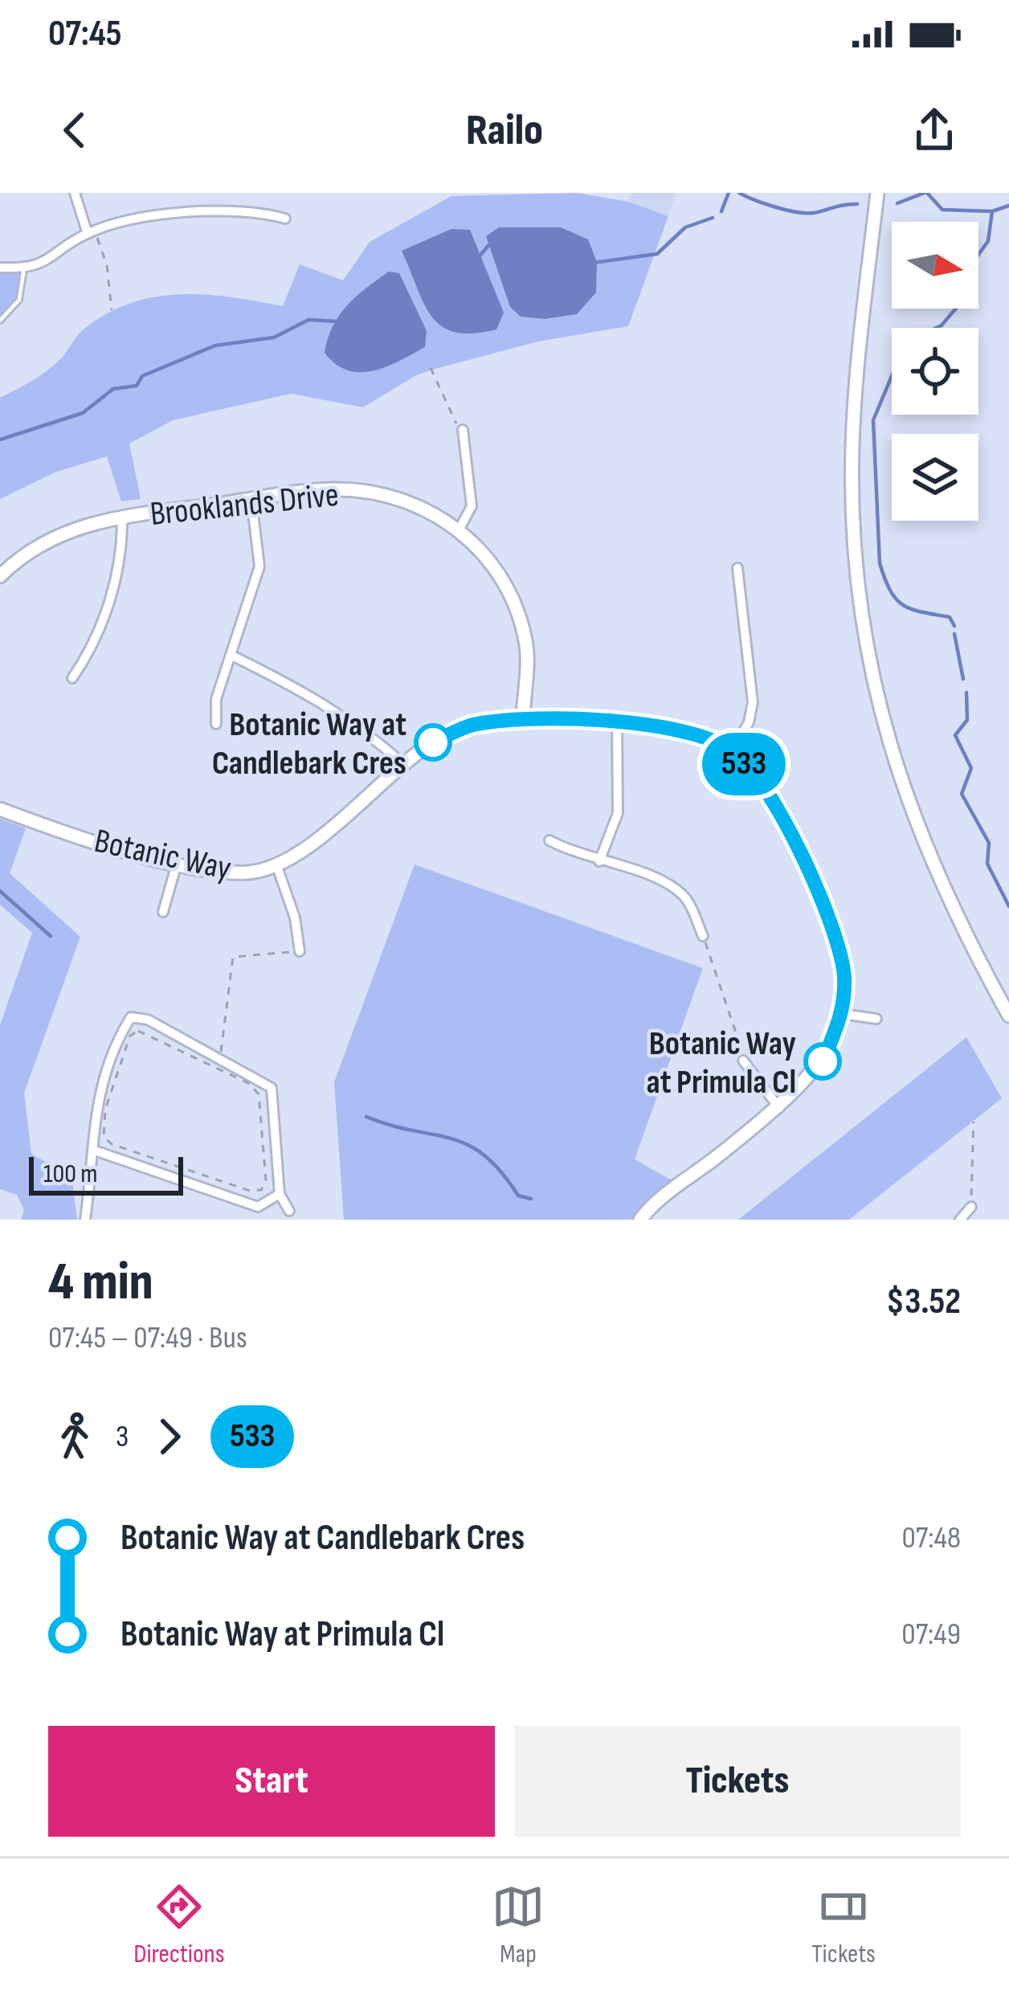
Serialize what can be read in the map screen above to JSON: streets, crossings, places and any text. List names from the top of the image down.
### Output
{
  "streets": {
    "street": ["Brooklands Drive", "Botanic Way"]
  },
  "crossings": [
    ["Brooklands Drive", "Botanic Way"]
  ],
  "places": ["Botanic Way at Candlebark Cres", "Botanic Way at Primula Cl"],
  "lines": ["bus line 533"],
  "scale_bar": "100 m",
  "north": "right",
  "page": {
    "status": "07:45",
    "header": "Railo",
    "on_map": "533",
    "scale": "100 m",
    "heading": ["4 min", "07:45 – 07:49 · Bus", "$3.52"],
    "legs": ["3", "533"],
    "list": [
      {
        "name": "Botanic Way at Candlebark Cres",
        "value": "07:48"
      },
      {
        "name": "Botanic Way at Primula Cl",
        "value": "07:49"
      }
    ],
    "buttons": ["Start", "Tickets"],
    "tabs": ["Directions", "Map", "Tickets"]
  }
}
